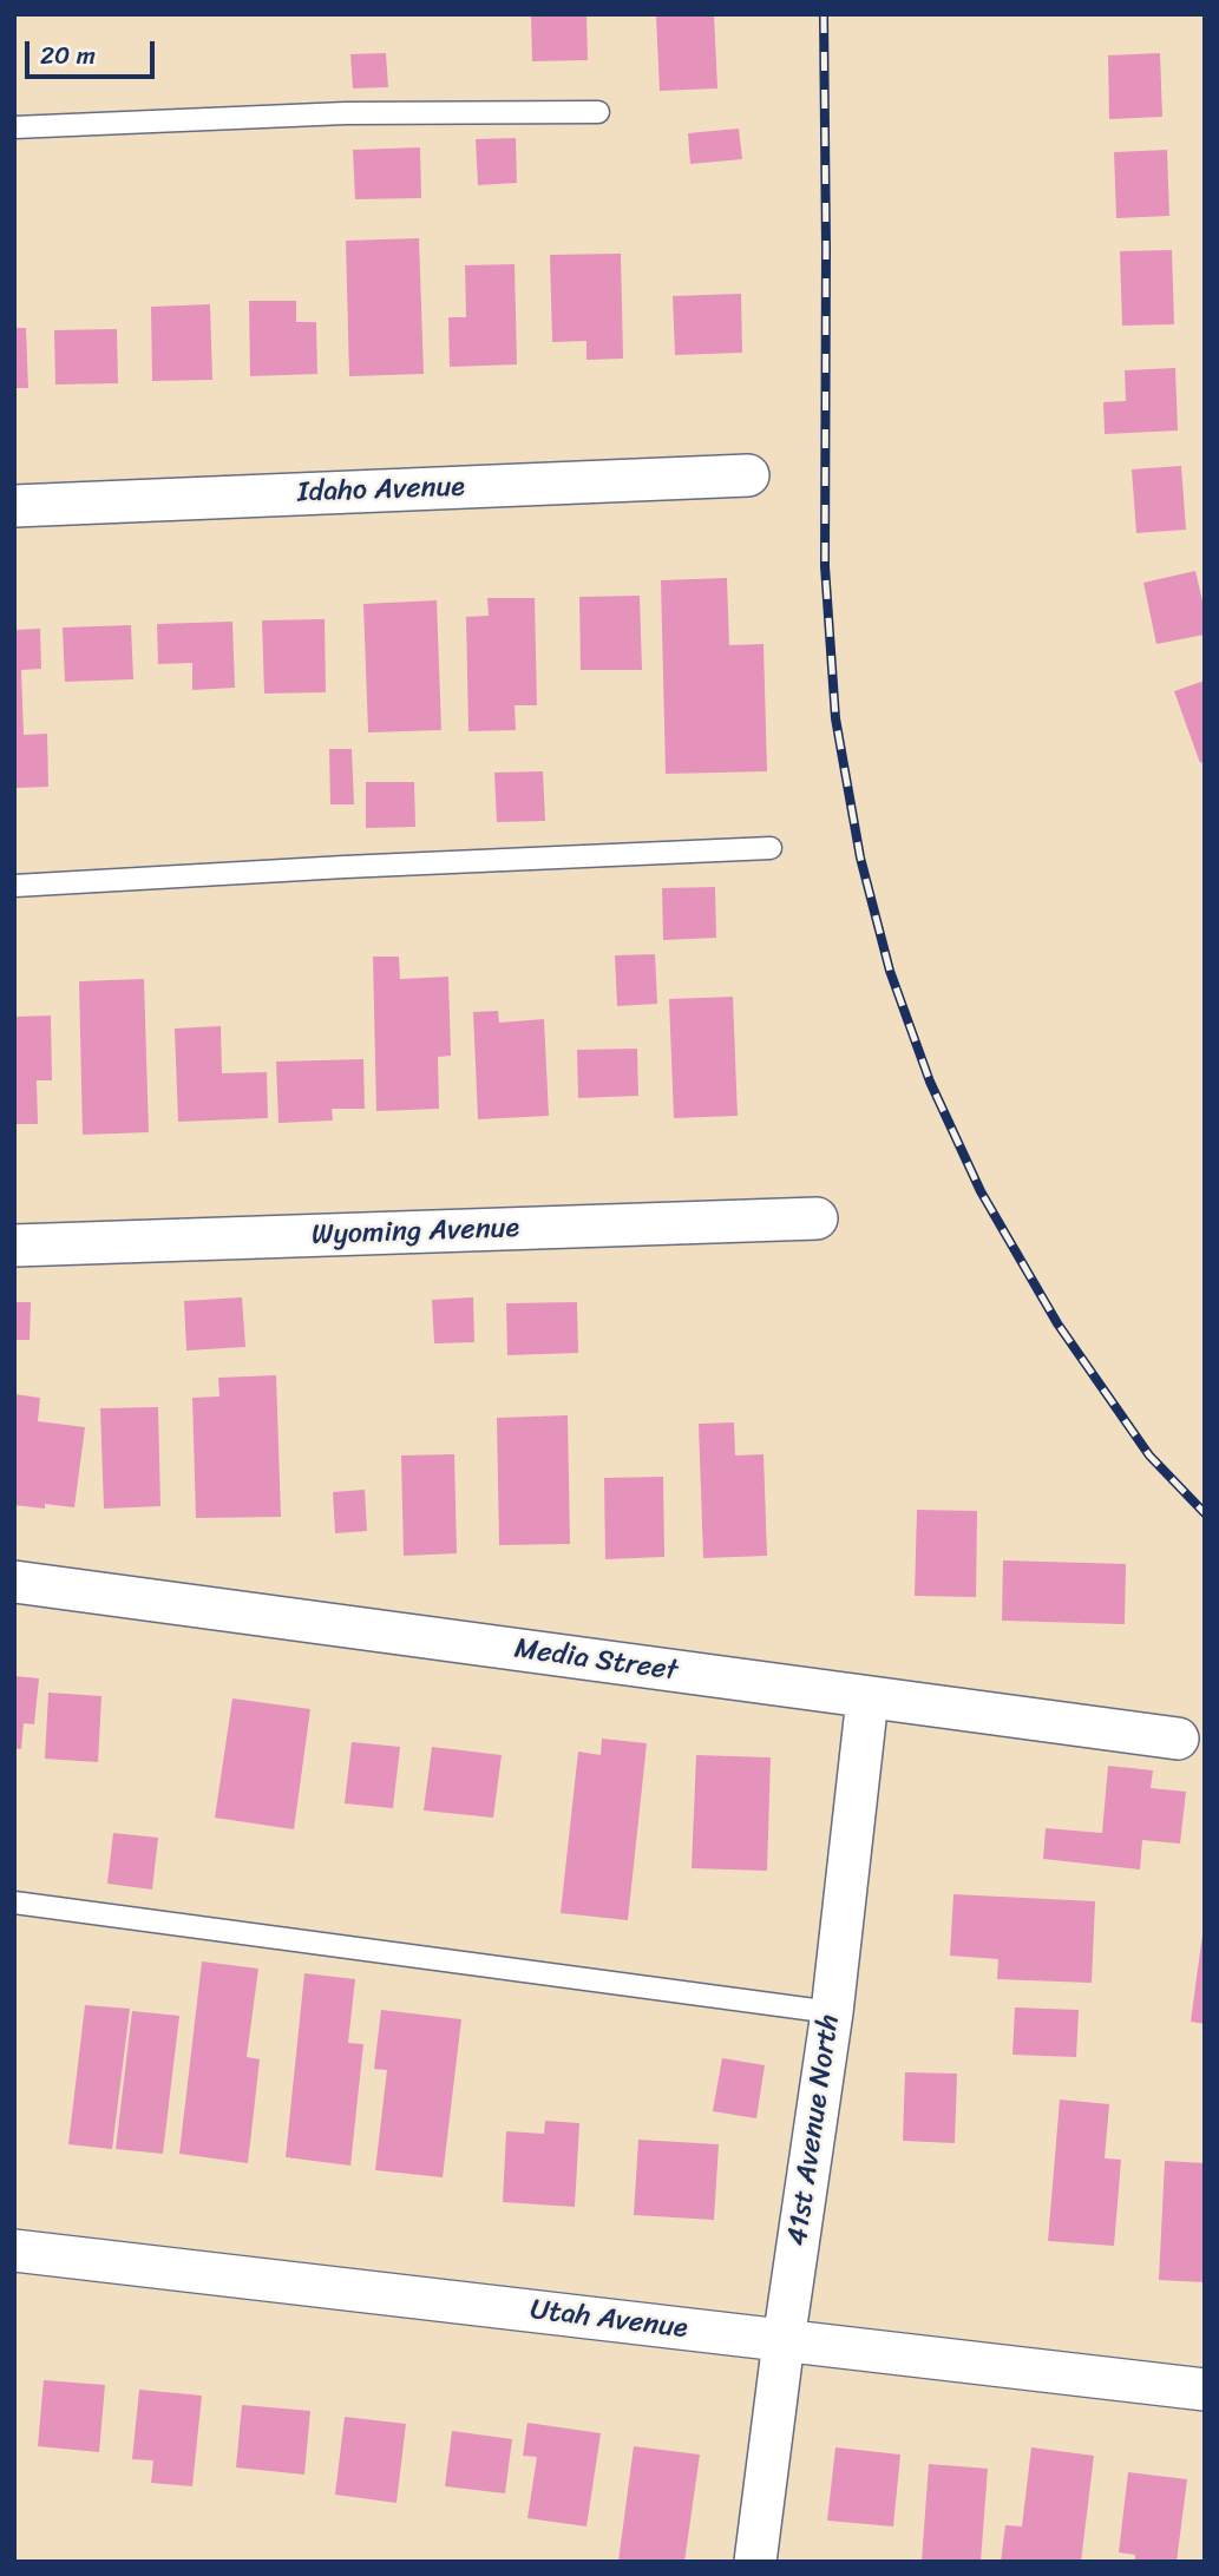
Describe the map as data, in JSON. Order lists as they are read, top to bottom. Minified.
{"streets":{"street":["Idaho Avenue","Wyoming Avenue","Media Street","41st Avenue North","Utah Avenue"]},"crossings":[["Media Street","41st Avenue North"],["41st Avenue North","Utah Avenue"]],"scale_bar":"20 m"}
